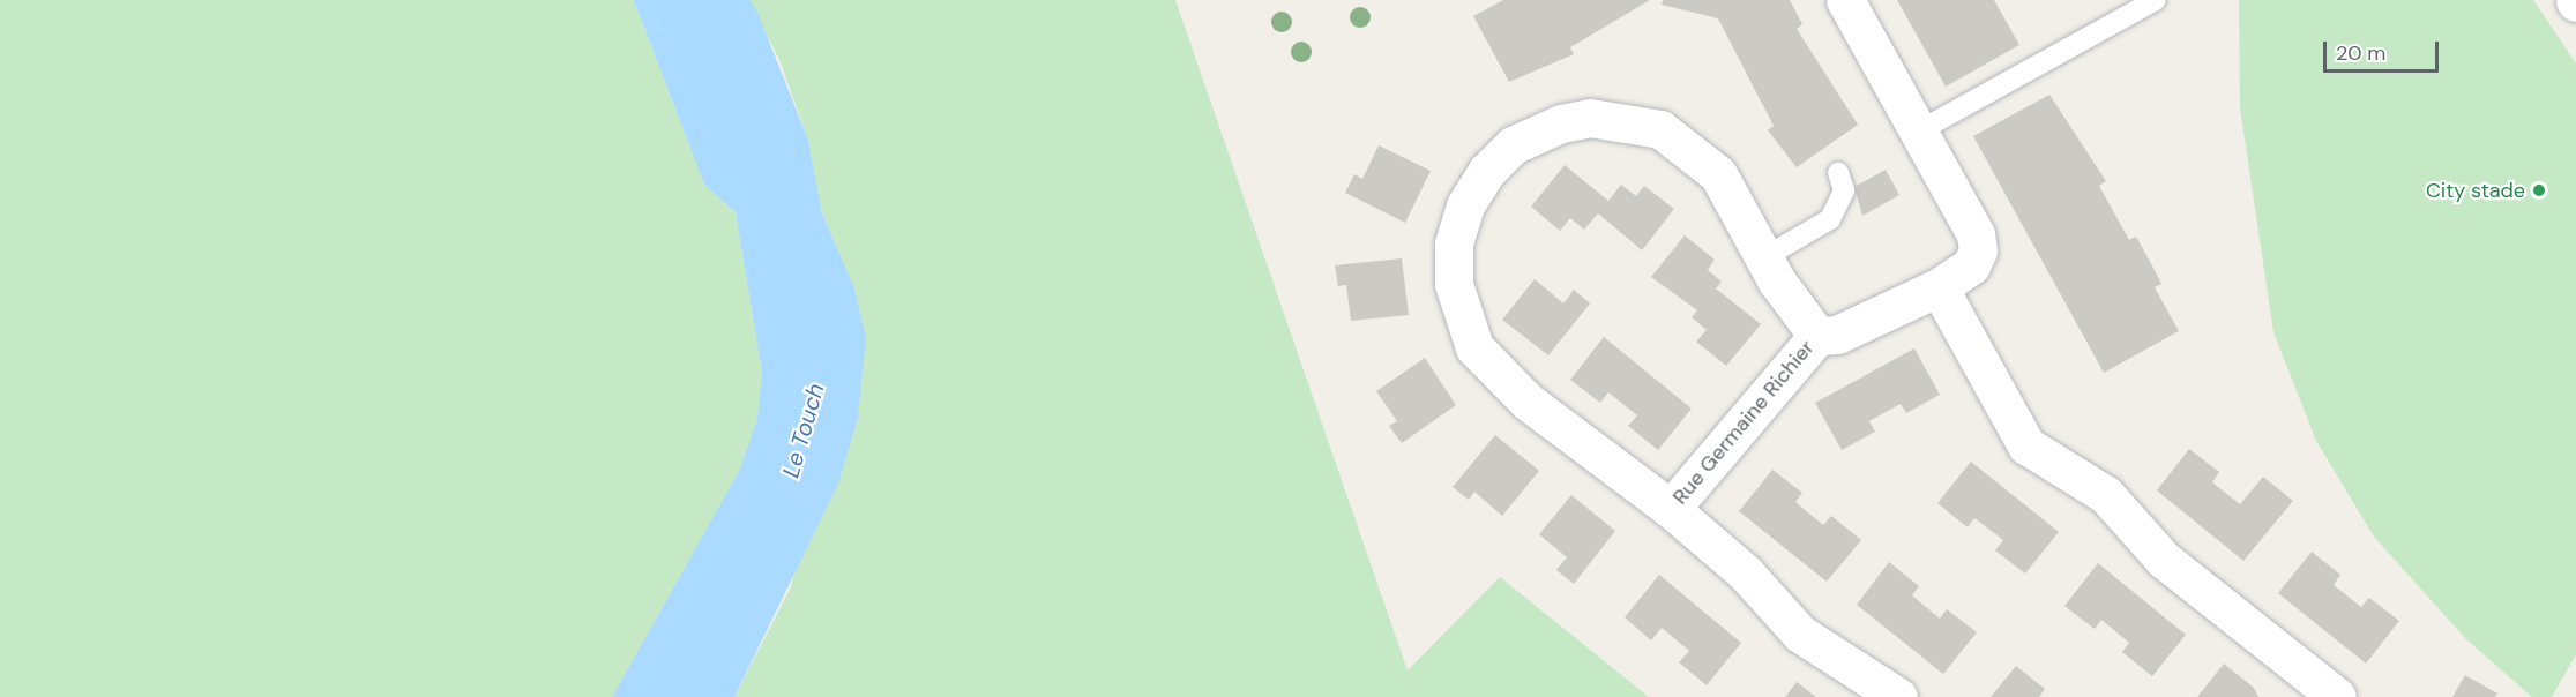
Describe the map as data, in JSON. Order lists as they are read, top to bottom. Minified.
{"streets":{"street":["Rue Germaine Richier"]},"water":["Le Touch"],"places":["City stade"],"scale_bar":"20 m"}
